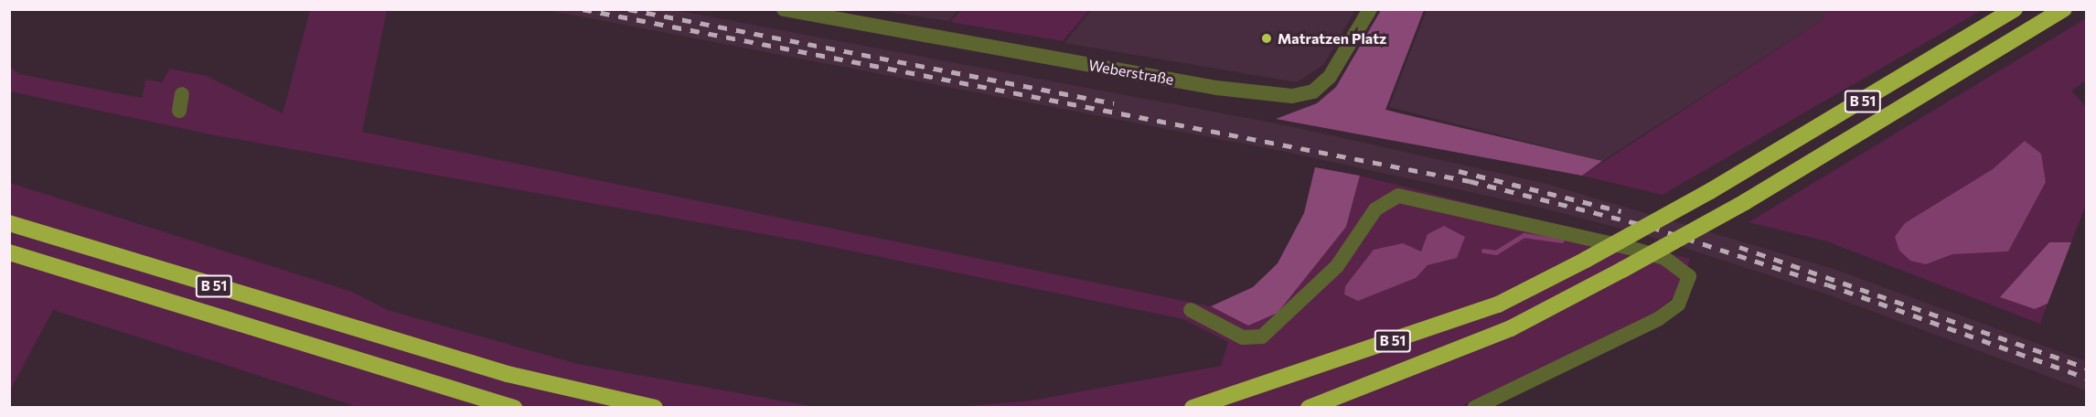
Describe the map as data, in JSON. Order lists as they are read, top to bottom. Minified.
{"streets":{"highway":["B 51"],"street":["Weberstraße"]},"places":["Matratzen Platz"]}
